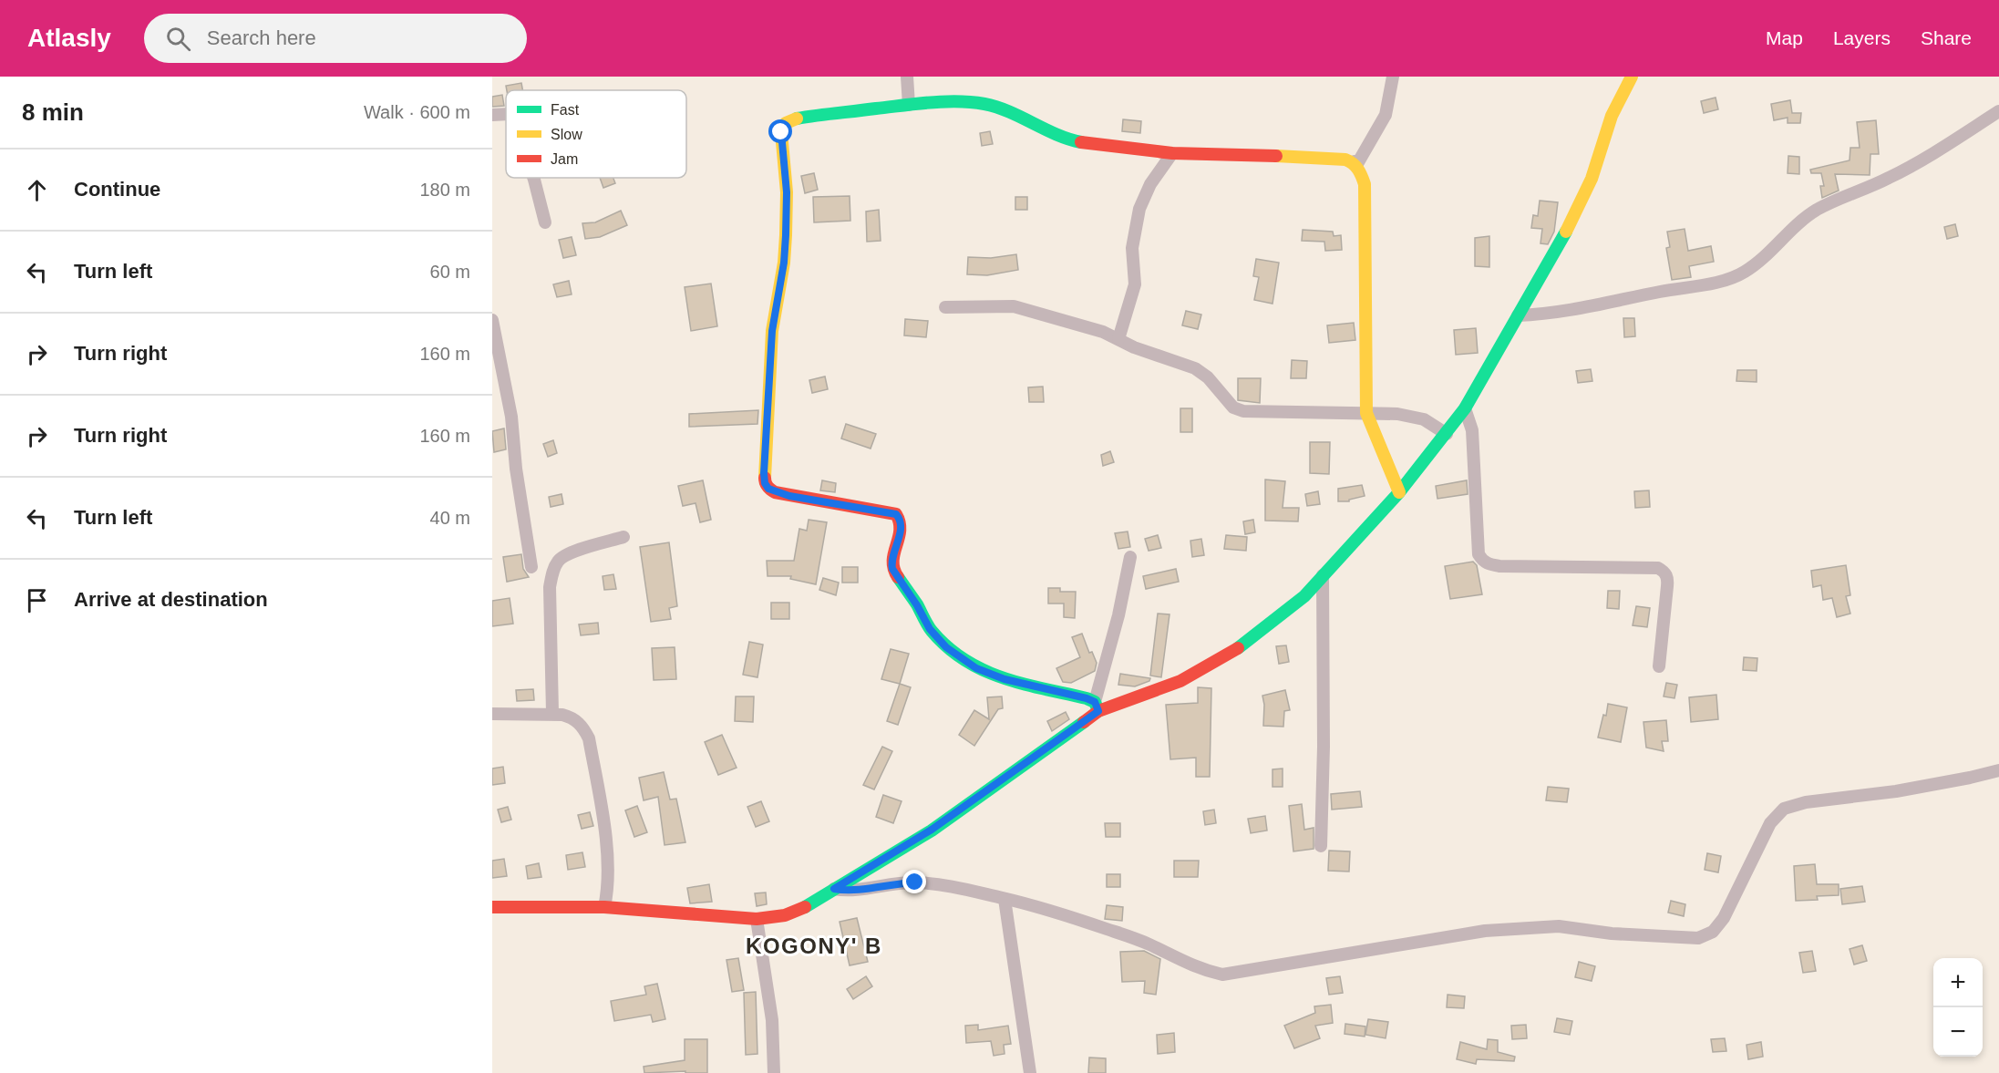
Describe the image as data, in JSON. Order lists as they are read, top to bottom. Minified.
{"districts":["KOGONY' B"],"legend":["Fast","Slow","Jam"],"page":{"header":"Atlasly","search":"Search here","nav":["Map","Layers","Share"],"heading":["8 min","Walk · 600 m"],"list":[["Continue","180 m"],["Turn left","60 m"],["Turn right","160 m"],["Turn right","160 m"],["Turn left","40 m"],"Arrive at destination"],"map_buttons":["+","−"]}}
